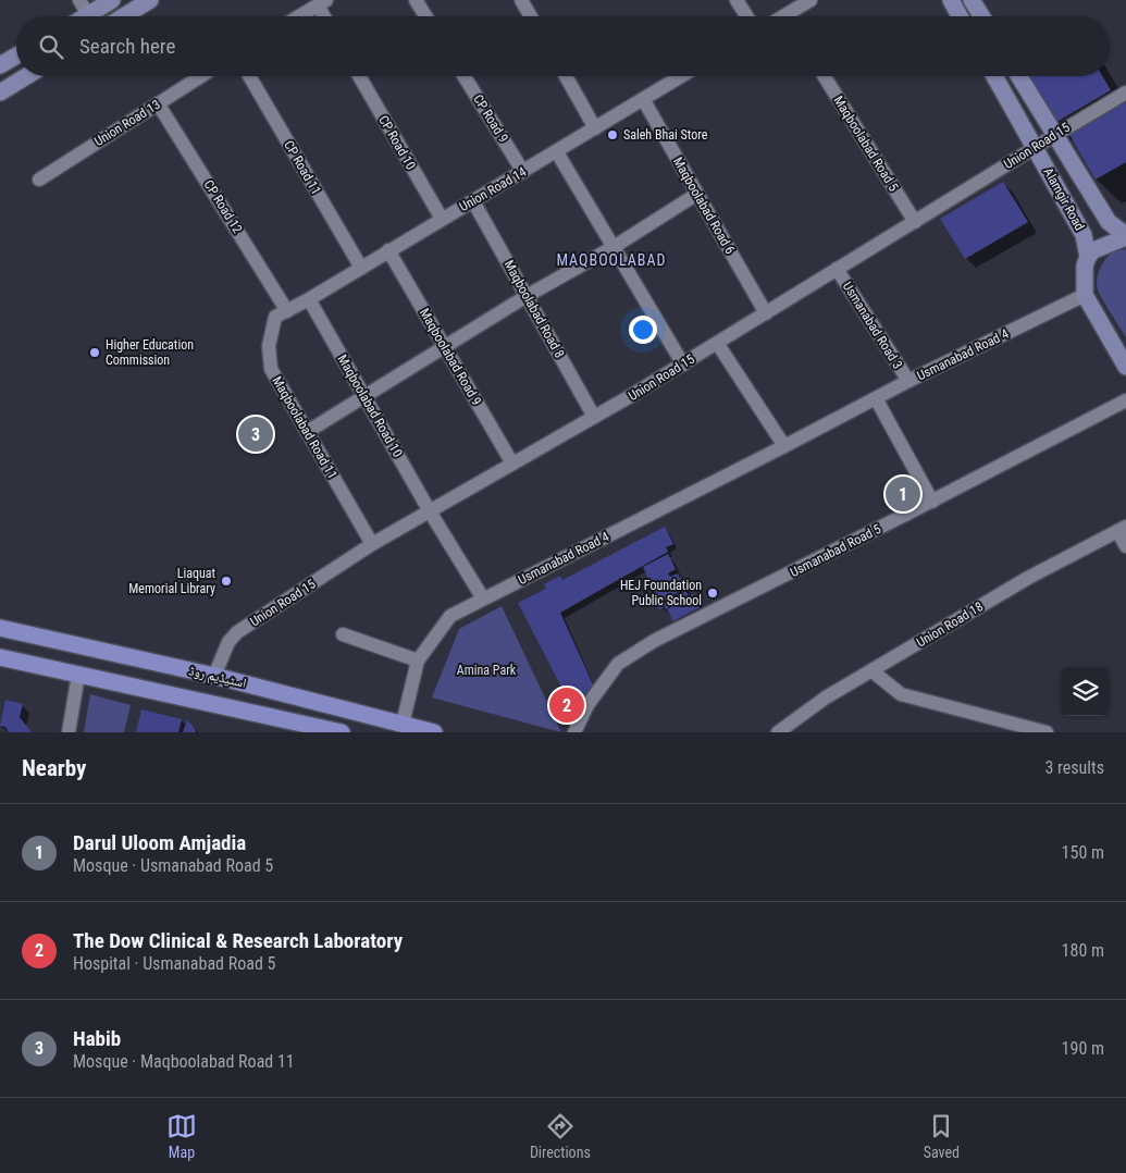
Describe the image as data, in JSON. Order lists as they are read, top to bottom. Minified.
{"streets":{"main road":["اسٹیڈیم روڈ"],"street":["CP Road 9","Union Road 13","CP Road 10","Maqboolabad Road 5","Union Road 15","CP Road 11","Union Road 14","Alamgir Road","Maqboolabad Road 6","CP Road 12","Maqboolabad Road 8","Usmanabad Road 3","Usmanabad Road 4","Maqboolabad Road 9","Maqboolabad Road 10","Maqboolabad Road 11","Usmanabad Road 5","Union Road 18"]},"crossings":[["CP Road 9","Union Road 14"],["Union Road 13","CP Road 12"],["CP Road 10","Union Road 14"],["Maqboolabad Road 5","Union Road 15"],["Union Road 15","Alamgir Road"],["Union Road 15","Maqboolabad Road 6"],["Union Road 15","Maqboolabad Road 8"],["Union Road 15","Usmanabad Road 3"],["Union Road 15","Maqboolabad Road 9"],["Union Road 15","Maqboolabad Road 10"],["Union Road 15","Maqboolabad Road 11"],["Union Road 15","اسٹیڈیم روڈ"],["CP Road 11","Union Road 14"],["Union Road 14","Maqboolabad Road 6"],["Union Road 14","CP Road 12"],["Union Road 14","Maqboolabad Road 8"],["Union Road 14","Maqboolabad Road 9"],["Union Road 14","Maqboolabad Road 10"],["Union Road 14","Maqboolabad Road 11"],["Alamgir Road","Usmanabad Road 4"],["CP Road 12","Maqboolabad Road 11"],["Usmanabad Road 3","Usmanabad Road 4"],["Usmanabad Road 4","اسٹیڈیم روڈ"]],"districts":["MAQBOOLABAD"],"parks":["Amina Park"],"places":["Saleh Bhai Store","Higher Education Commission","Liaquat Memorial Library","HEJ Foundation Public School"],"page":{"search":"Search here","pins":["3","1","2"],"heading":["Nearby","3 results"],"list":[{"mark":"1","name":"Darul Uloom Amjadia","note":"Mosque · Usmanabad Road 5","value":"150 m"},{"mark":"2","name":"The Dow Clinical & Research Laboratory","note":"Hospital · Usmanabad Road 5","value":"180 m"},{"mark":"3","name":"Habib","note":"Mosque · Maqboolabad Road 11","value":"190 m"}],"nav":["Map","Directions","Saved"]}}
